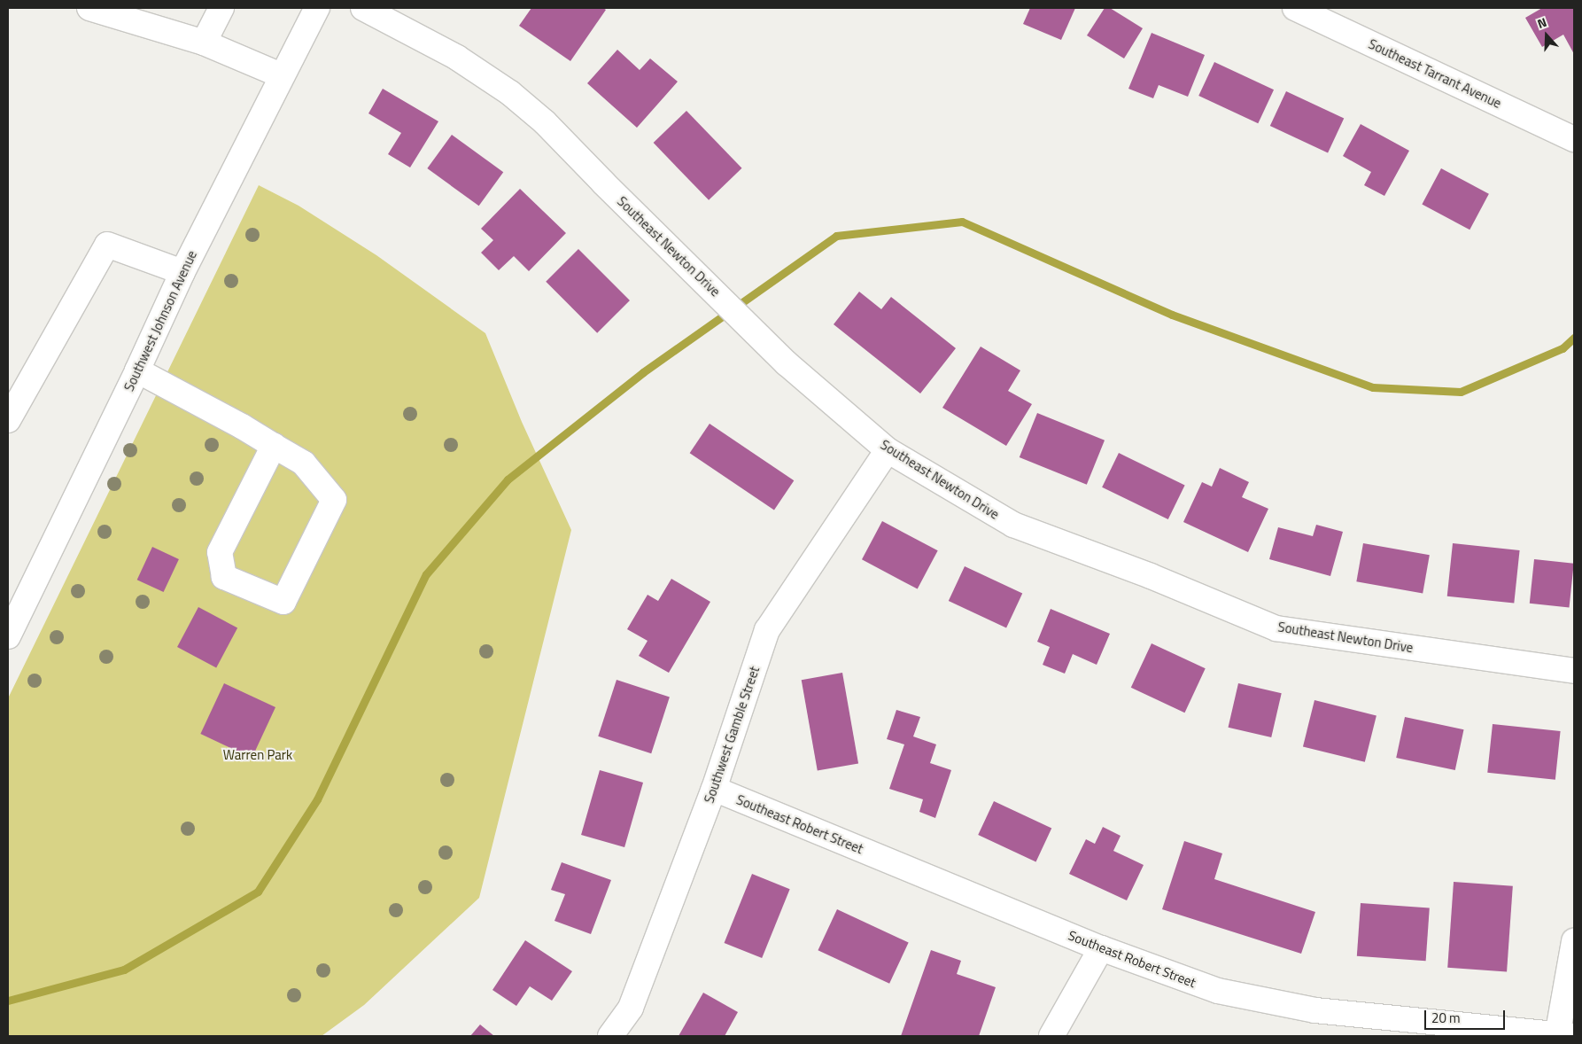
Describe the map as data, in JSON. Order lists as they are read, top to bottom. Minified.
{"streets":{"street":["Southeast Tarrant Avenue","Southeast Newton Drive","Southwest Johnson Avenue","Southwest Gamble Street","Southeast Robert Street"]},"crossings":[["Southeast Newton Drive","Southwest Gamble Street"],["Southwest Gamble Street","Southeast Robert Street"]],"parks":["Warren Park"],"scale_bar":"20 m","north":"top"}
